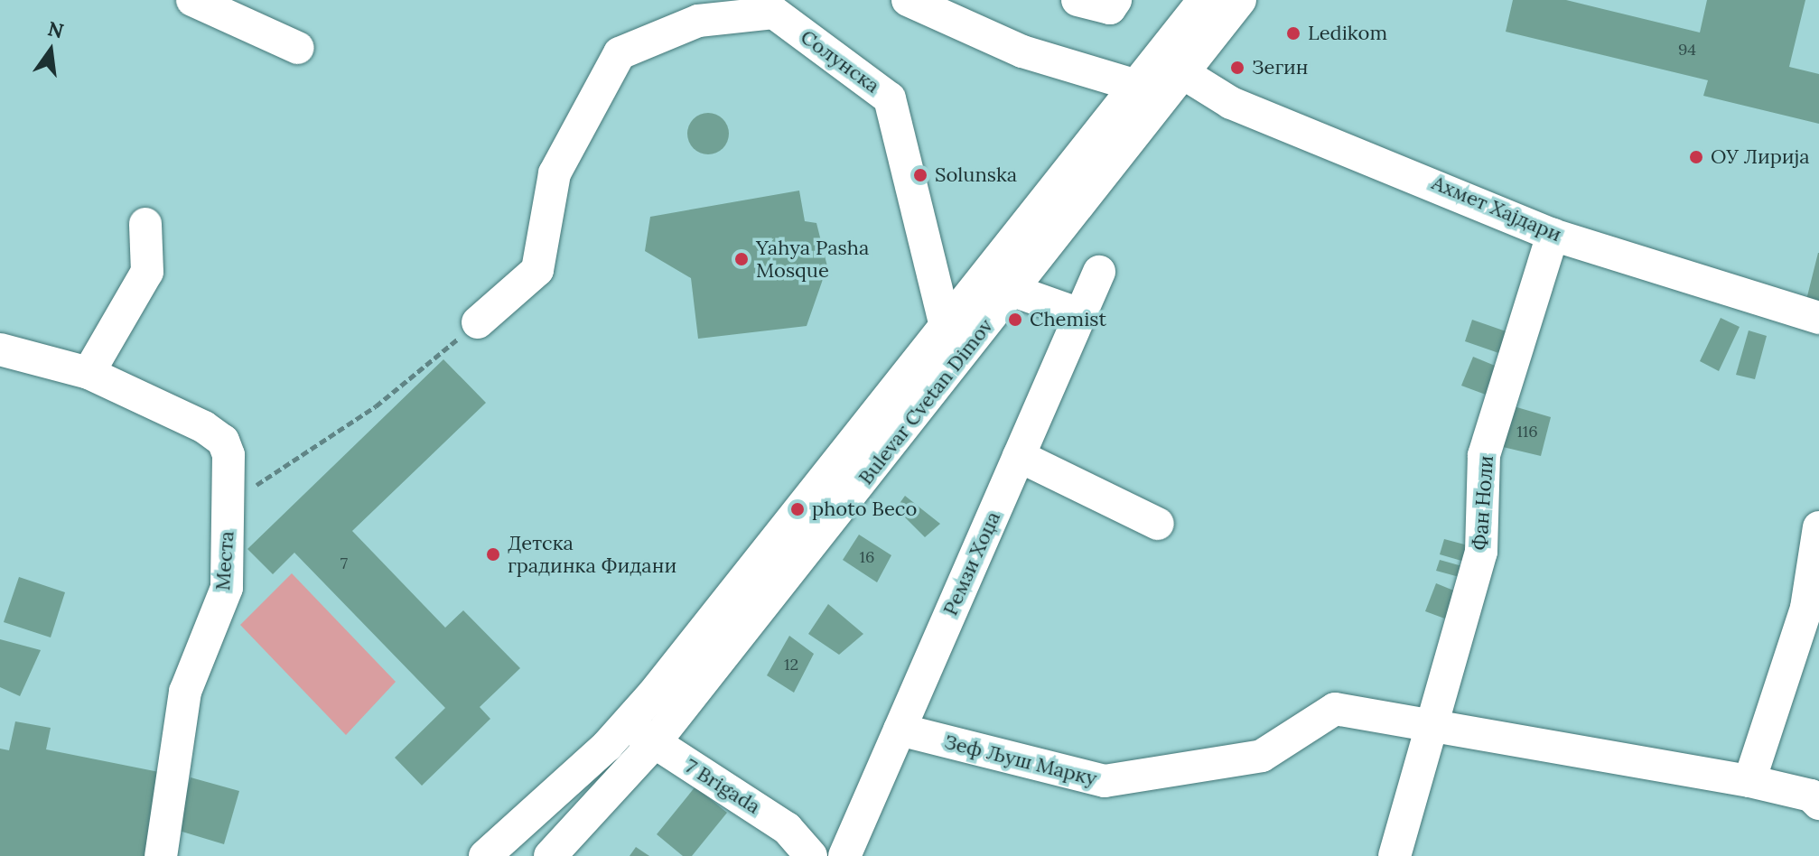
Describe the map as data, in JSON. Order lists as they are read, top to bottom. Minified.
{"streets":{"street":["Солунска","Ахмет Хајдари","Bulevar Cvetan Dimov","Фан Ноли","Места","Ремзи Хоџа","Зеф Љуш Марку","7 Brigada"]},"crossings":[["Солунска","Bulevar Cvetan Dimov"],["Ахмет Хајдари","Bulevar Cvetan Dimov"],["Ахмет Хајдари","Фан Ноли"],["Bulevar Cvetan Dimov","7 Brigada"],["Фан Ноли","Зеф Љуш Марку"],["Ремзи Хоџа","Зеф Љуш Марку"]],"places":["Ledikom","Зегин","ОУ Лирија","Solunska","Yahya Pasha Mosque","Chemist","photo Beco","Детска градинка Фидани"],"house_numbers":["94","116","16","7","12"],"north":"top"}
